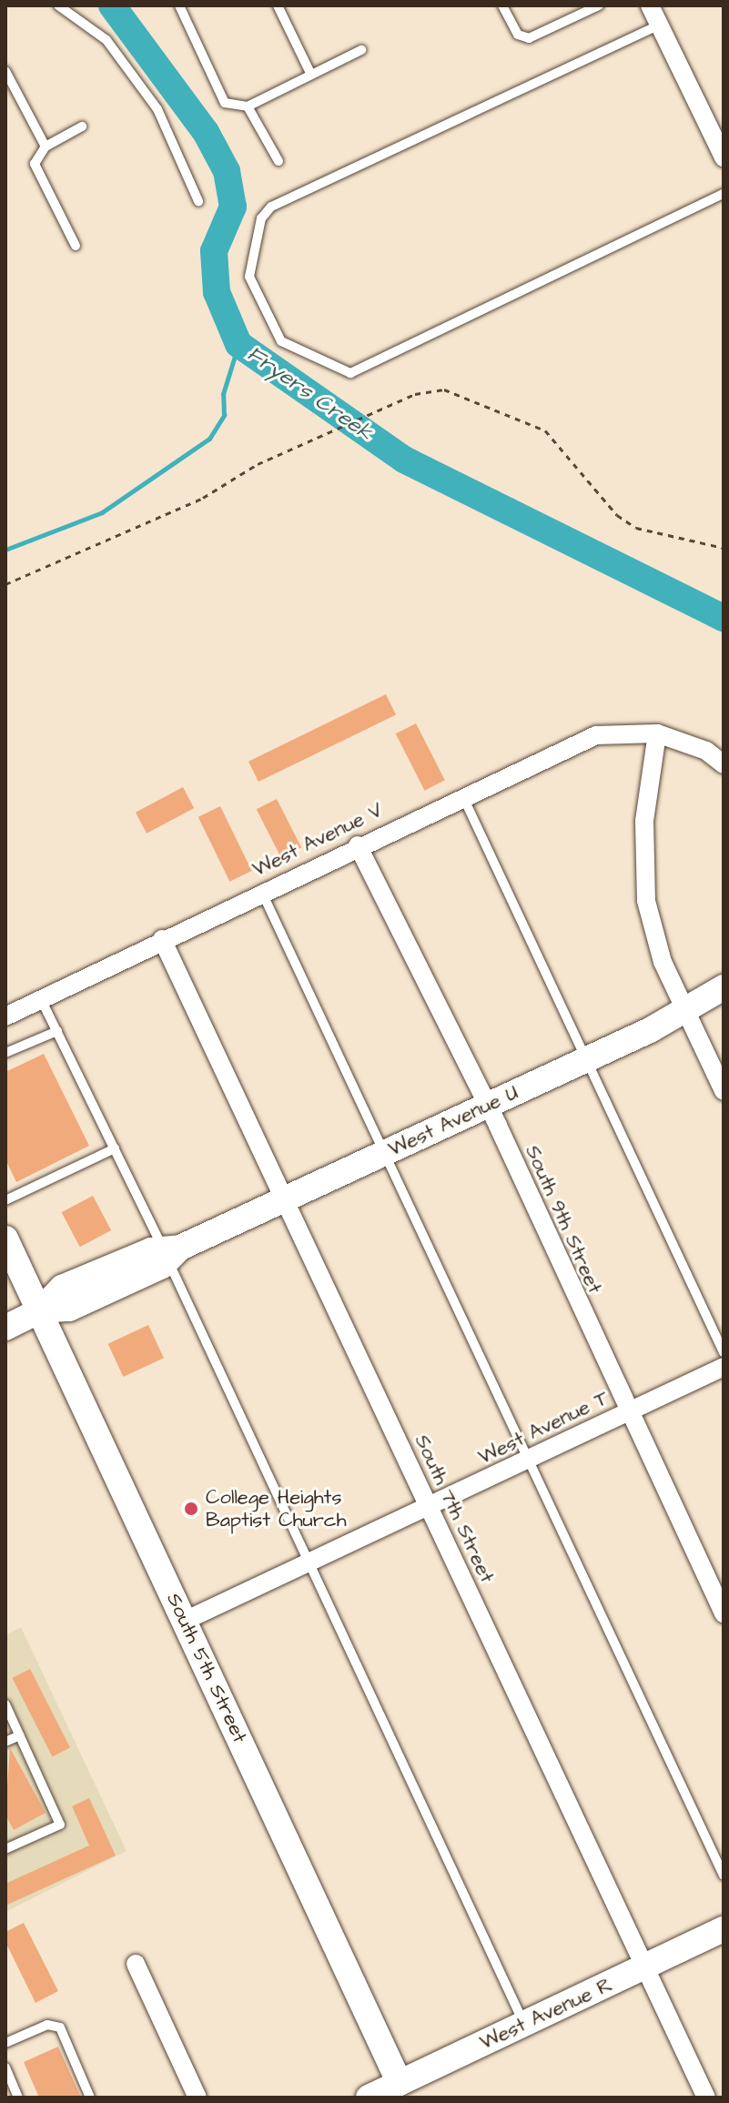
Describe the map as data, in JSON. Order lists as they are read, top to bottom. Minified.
{"streets":{"street":["West Avenue V","West Avenue U","South 9th Street","West Avenue T","South 7th Street","South 5th Street","West Avenue R"]},"crossings":[["West Avenue V","South 9th Street"],["West Avenue V","South 7th Street"],["West Avenue U","South 9th Street"],["West Avenue U","South 7th Street"],["West Avenue U","South 5th Street"],["South 9th Street","West Avenue T"],["West Avenue T","South 7th Street"],["West Avenue T","South 5th Street"],["South 7th Street","West Avenue R"],["South 5th Street","West Avenue R"]],"water":["Fryers Creek"],"places":["College Heights Baptist Church"]}
